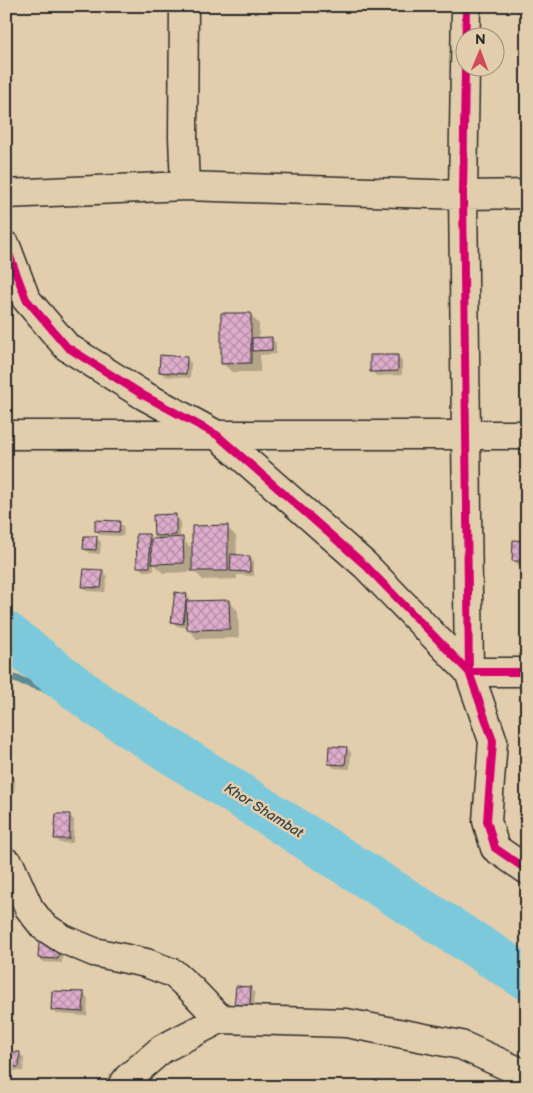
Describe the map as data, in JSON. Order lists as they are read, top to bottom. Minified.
{"water":["Khor Shambat"],"north":"top"}
